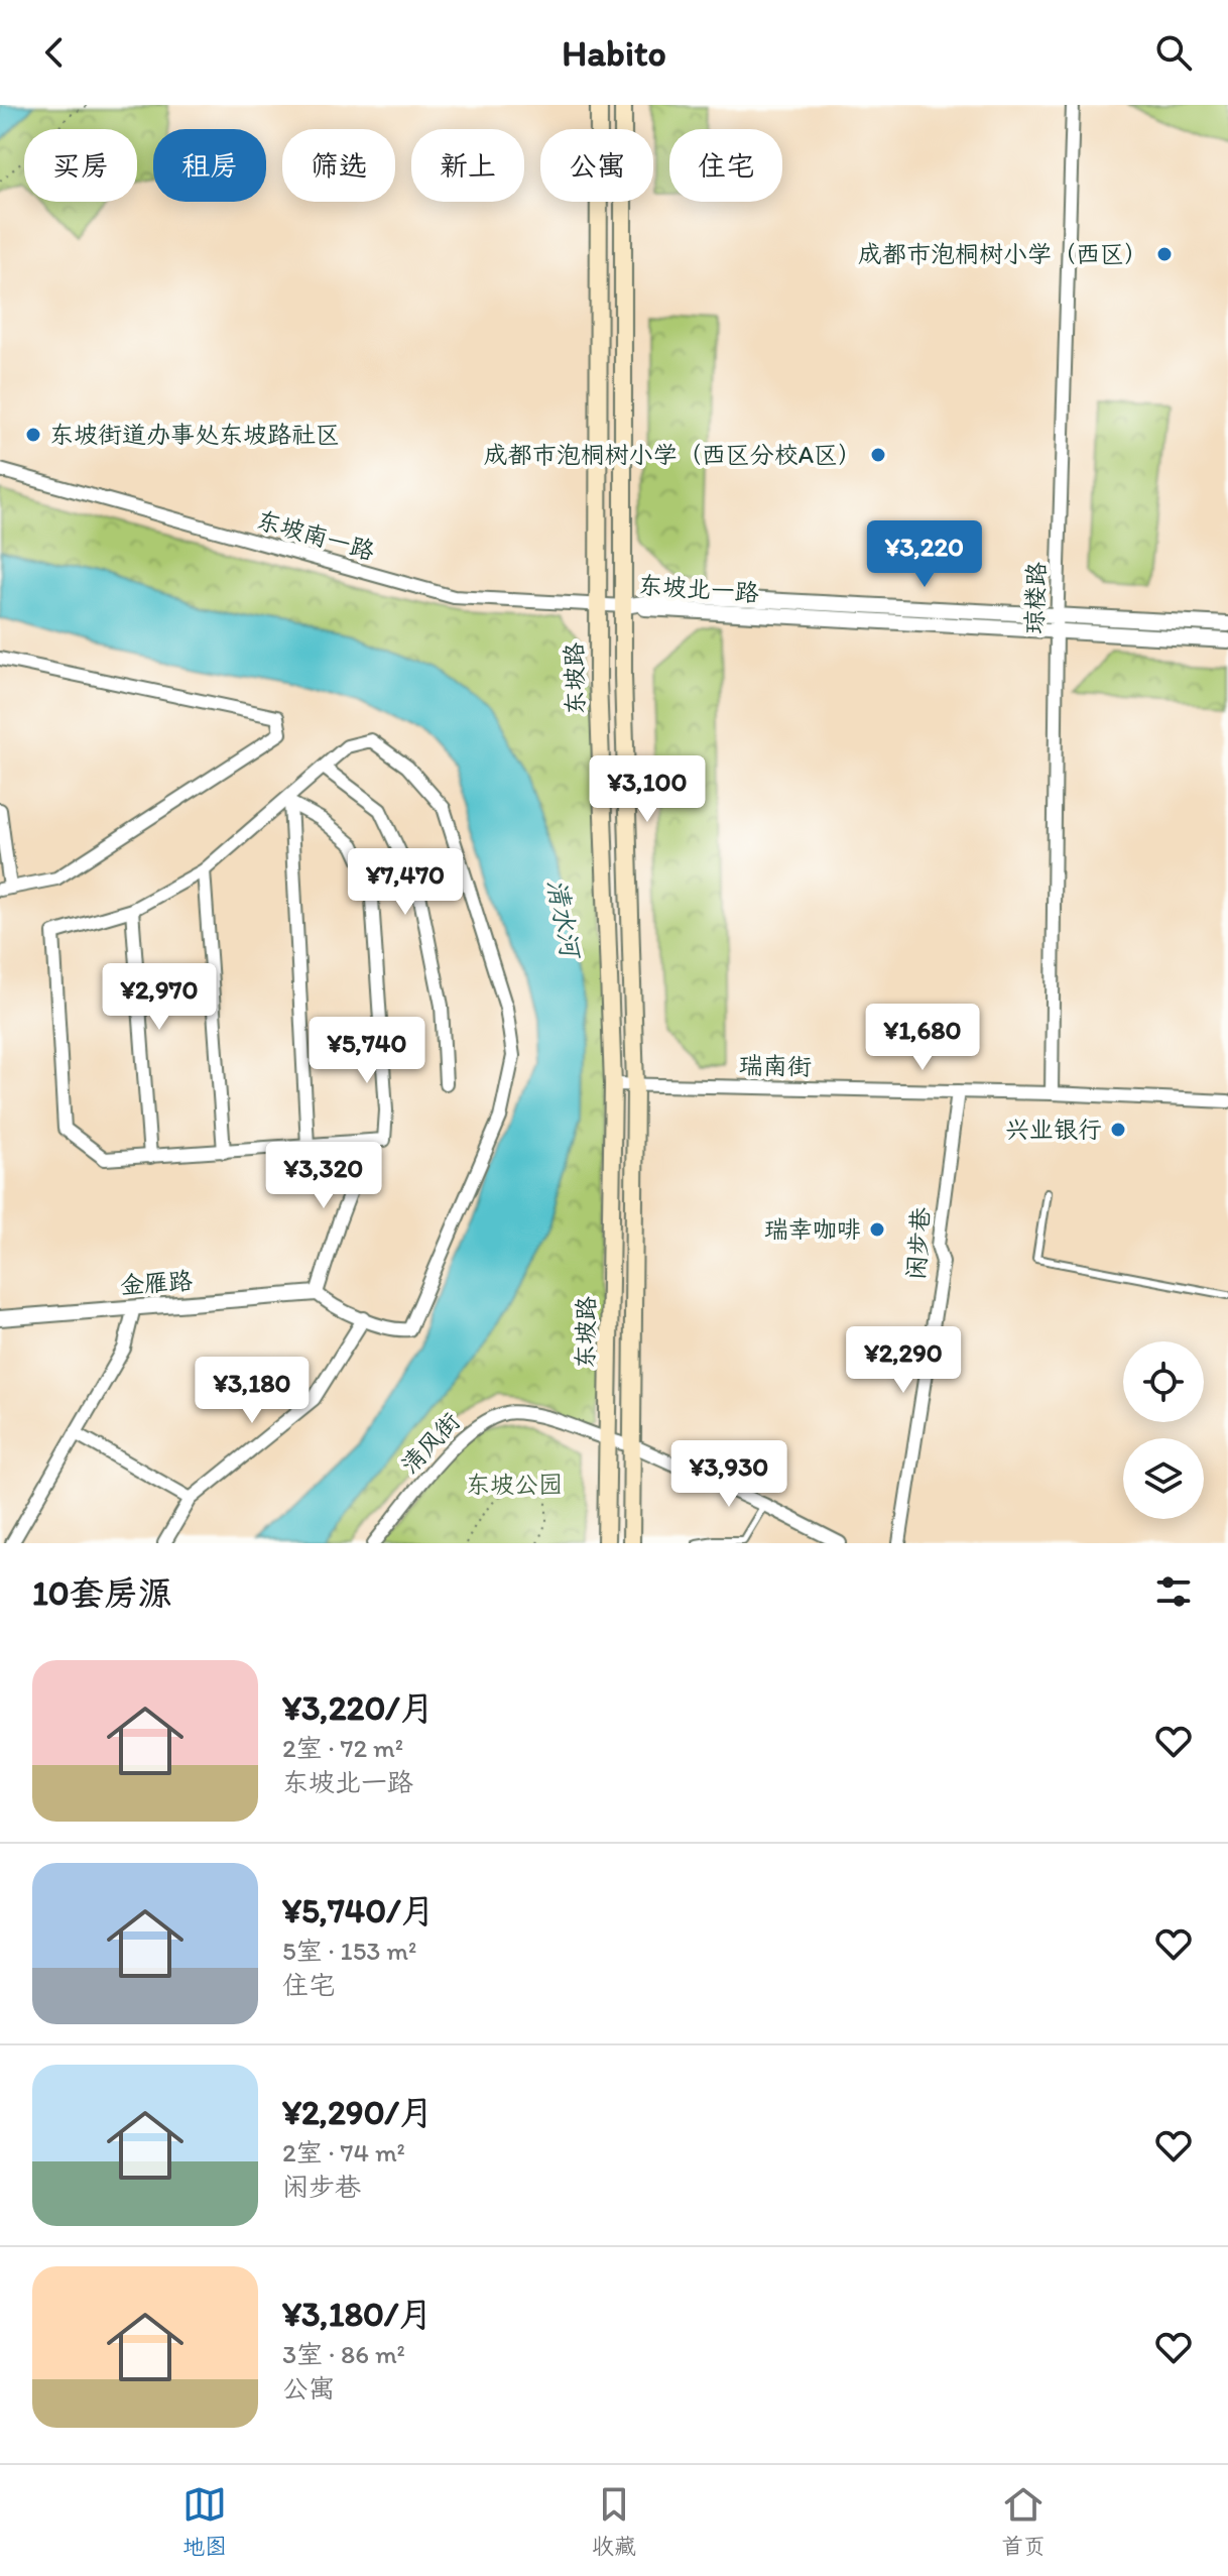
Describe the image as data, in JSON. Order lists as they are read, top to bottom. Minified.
{"streets":{"main road":["东坡路"],"street":["东坡南一路","东坡北一路","琼楼路","瑞南街","闲步巷","金雁路","清风街"]},"crossings":[["东坡南一路","东坡北一路"],["东坡南一路","东坡路"],["东坡北一路","琼楼路"],["东坡北一路","东坡路"],["琼楼路","瑞南街"],["东坡路","瑞南街"],["东坡路","清风街"],["瑞南街","闲步巷"]],"water":["清水河"],"parks":["东坡公园"],"places":["成都市泡桐树小学（西区）","东坡街道办事处东坡路社区","成都市泡桐树小学（西区分校A区）","兴业银行","瑞幸咖啡"],"page":{"header":"Habito","chip":["买房","租房","筛选","新上","公寓","住宅"],"price":["¥3,220","¥3,100","¥7,470","¥2,970","¥1,680","¥5,740","¥3,320","¥2,290","¥3,180","¥3,930"],"heading":"10套房源","list":[{"name":"¥3,220/月","note":"2室 · 72 m² · 东坡北一路"},{"name":"¥5,740/月","note":"5室 · 153 m² · 住宅"},{"name":"¥2,290/月","note":"2室 · 74 m² · 闲步巷"},{"name":"¥3,180/月","note":"3室 · 86 m² · 公寓"}],"tabs":["地图","收藏","首页"]}}
